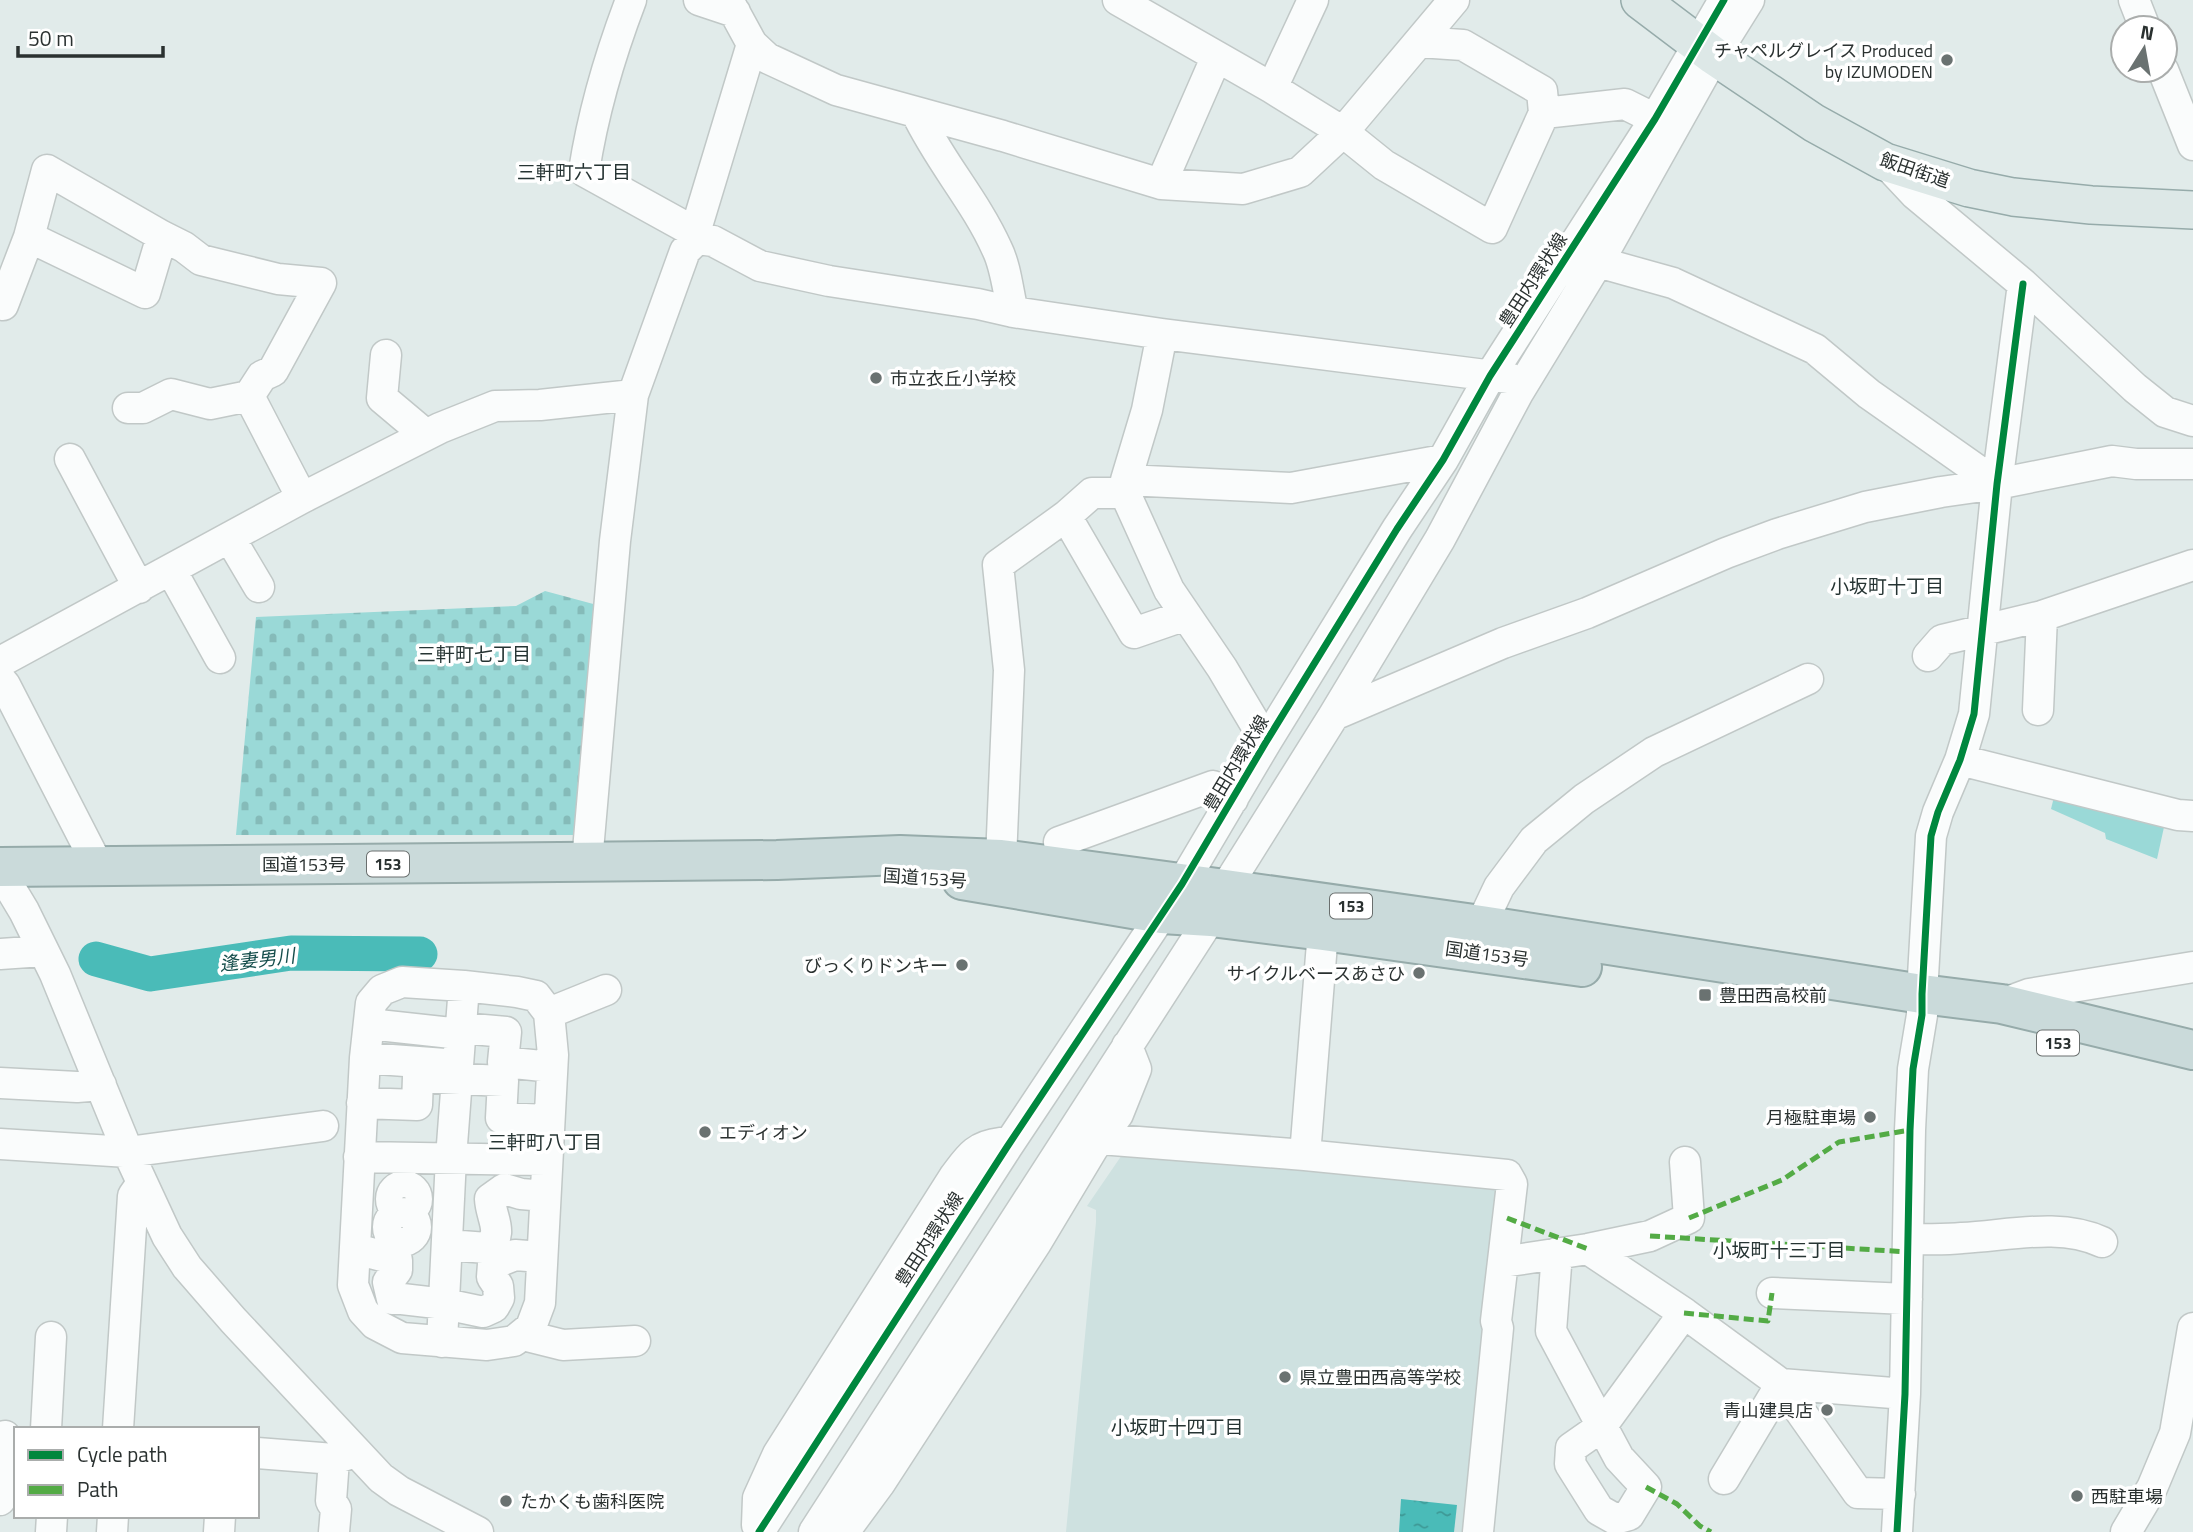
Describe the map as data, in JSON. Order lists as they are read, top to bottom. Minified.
{"streets":{"highway":["国道153号","153"],"main road":["飯田街道"],"street":["豊田内環状線"]},"crossings":[["飯田街道","豊田内環状線"],["豊田内環状線","国道153号"]],"districts":["三軒町六丁目","小坂町十丁目","三軒町七丁目","三軒町八丁目","小坂町十三丁目","小坂町十四丁目"],"water":["逢妻男川"],"places":{"other":["チャペルグレイス Produced by IZUMODEN","市立衣丘小学校","びっくりドンキー","サイクルベースあさひ","月極駐車場","エディオン","県立豊田西高等学校","青山建具店","西駐車場","たかくも歯科医院"],"transit":["豊田西高校前"]},"legend":["Cycle path","Path"],"scale_bar":"50 m","north":"top"}
